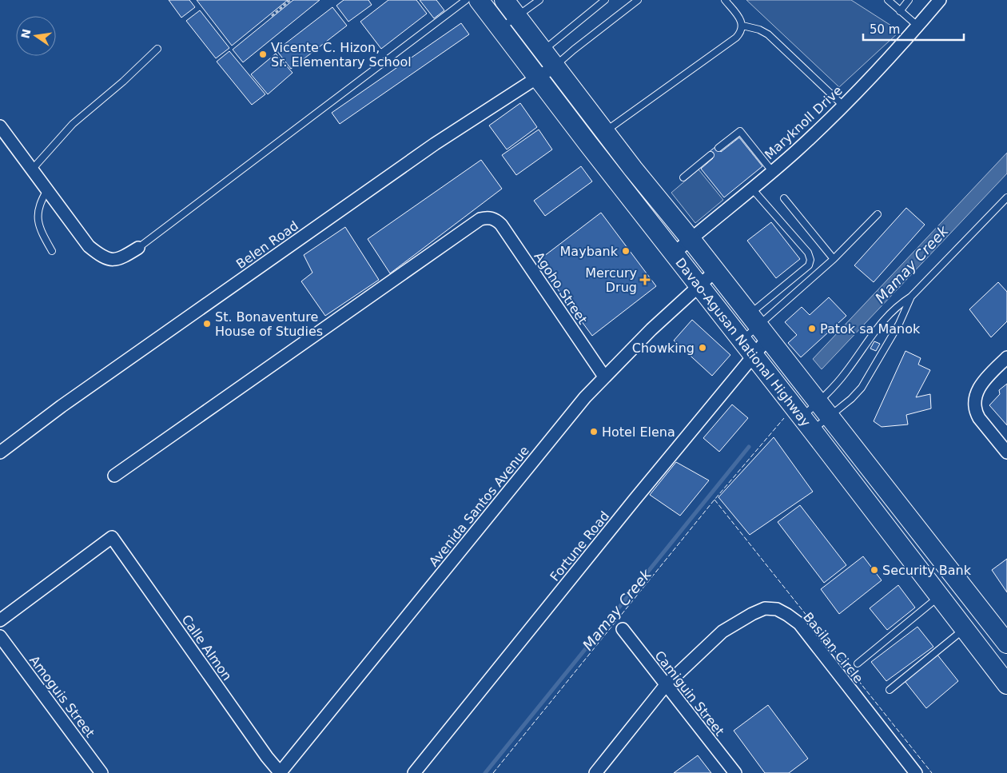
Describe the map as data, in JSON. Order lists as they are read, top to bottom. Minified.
{"streets":{"main road":["Davao-Agusan National Highway"],"street":["Maryknoll Drive","Belen Road","Agoho Street","Avenida Santos Avenue","Fortune Road","Calle Almon","Basilan Circle","Camiguin Street","Amoguis Street"]},"crossings":[["Maryknoll Drive","Davao-Agusan National Highway"],["Belen Road","Davao-Agusan National Highway"],["Agoho Street","Avenida Santos Avenue"],["Davao-Agusan National Highway","Avenida Santos Avenue"],["Davao-Agusan National Highway","Fortune Road"],["Avenida Santos Avenue","Calle Almon"],["Basilan Circle","Camiguin Street"]],"water":["Mamay Creek"],"places":{"other":["Vicente C. Hizon, Sr. Elementary School","Maybank","St. Bonaventure House of Studies","Patok sa Manok","Chowking","Hotel Elena","Security Bank"],"health":["Mercury Drug"]},"scale_bar":"50 m","north":"left"}
